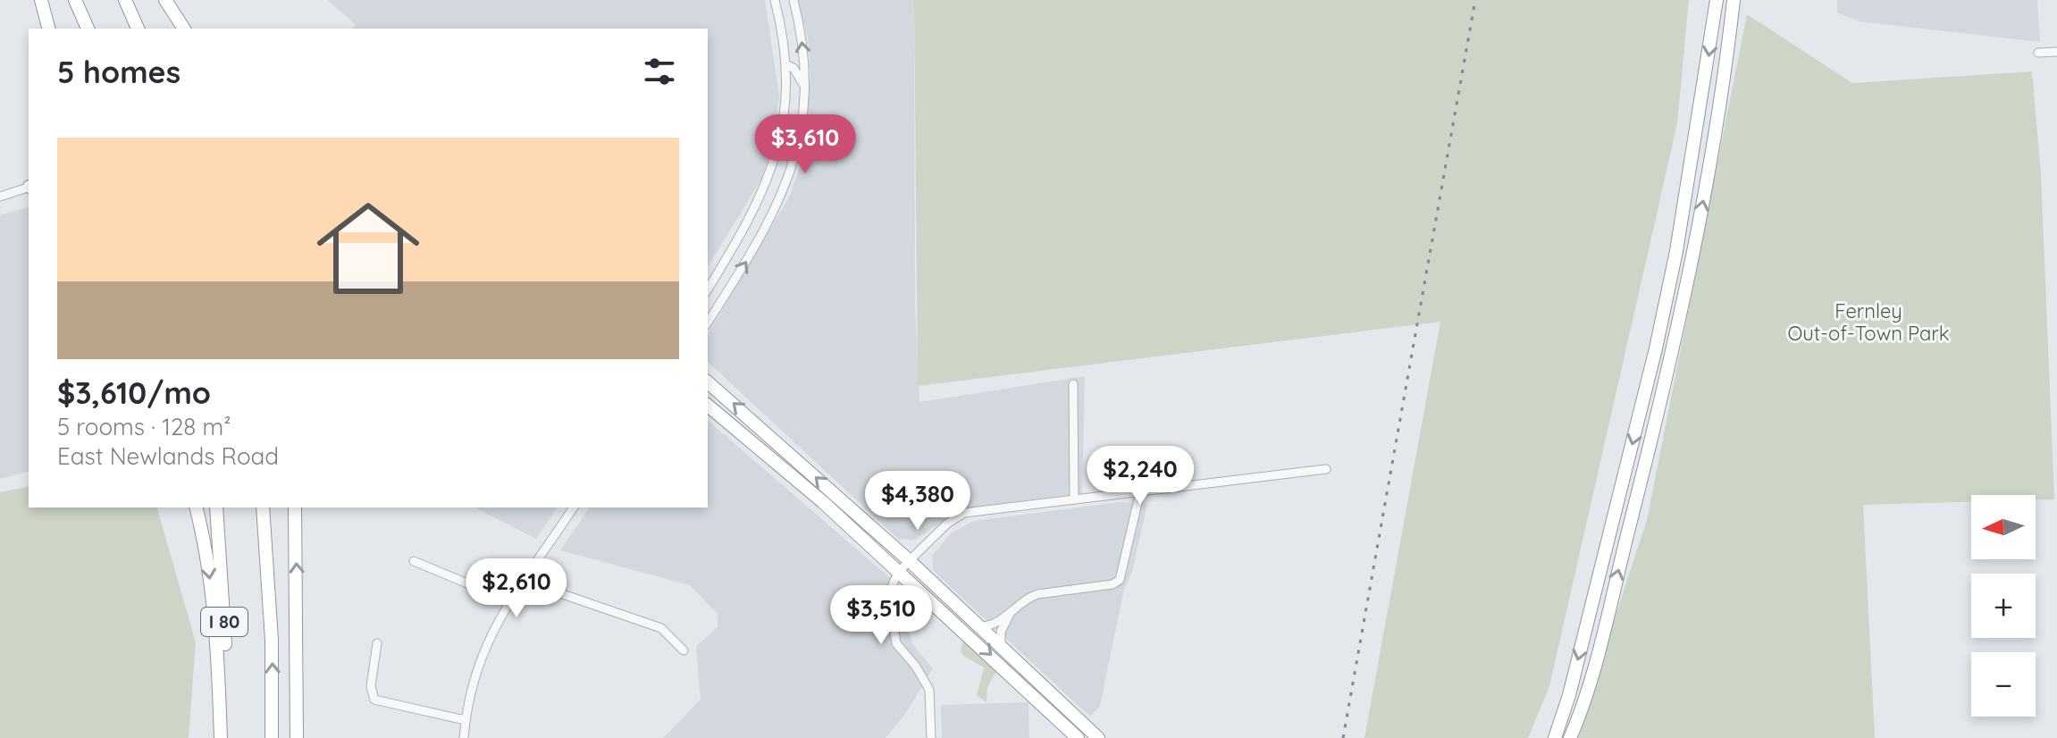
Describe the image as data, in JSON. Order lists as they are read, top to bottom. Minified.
{"streets":{"highway":["I 80"]},"parks":["Fernley Out-of-Town Park"],"north":"left","page":{"heading":"5 homes","price":["$3,610","$2,240","$4,380","$2,610","$3,510"],"list":[{"name":"$3,610/mo","note":"5 rooms · 128 m² · East Newlands Road"}],"map_buttons":["+","−"]}}
